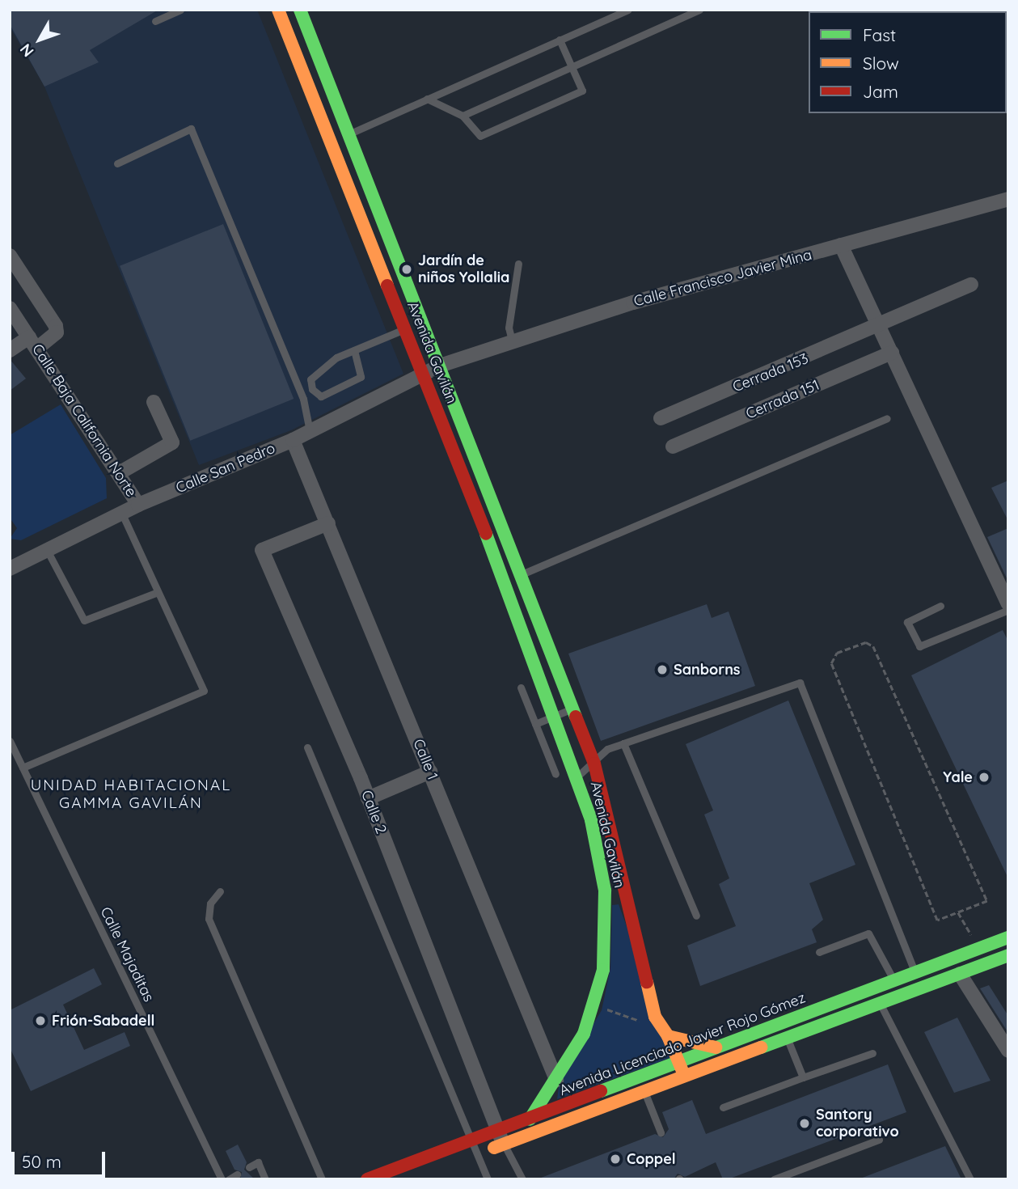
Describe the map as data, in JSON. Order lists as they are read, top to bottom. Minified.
{"streets":{"main road":["Avenida Gavilán","Avenida Licenciado Javier Rojo Gómez"],"street":["Calle Francisco Javier Mina","Cerrada 153","Cerrada 151","Calle Baja California Norte","Calle San Pedro","Calle 1","Calle 2"],"lane":["Calle Majaditas"]},"crossings":[["Calle Francisco Javier Mina","Avenida Gavilán"],["Calle Francisco Javier Mina","Calle San Pedro"],["Avenida Gavilán","Calle San Pedro"],["Avenida Gavilán","Calle 1"],["Avenida Gavilán","Avenida Licenciado Javier Rojo Gómez"],["Calle Baja California Norte","Calle San Pedro"],["Calle San Pedro","Calle 1"],["Calle 1","Calle 2"],["Calle 2","Avenida Licenciado Javier Rojo Gómez"]],"districts":["UNIDAD HABITACIONAL GAMMA GAVILÁN"],"places":["Jardín de niños Yollalia","Sanborns","Yale","Frión-Sabadell","Santory corporativo","Coppel"],"legend":["Fast","Slow","Jam"],"scale_bar":"50 m","north":"bottom left"}
